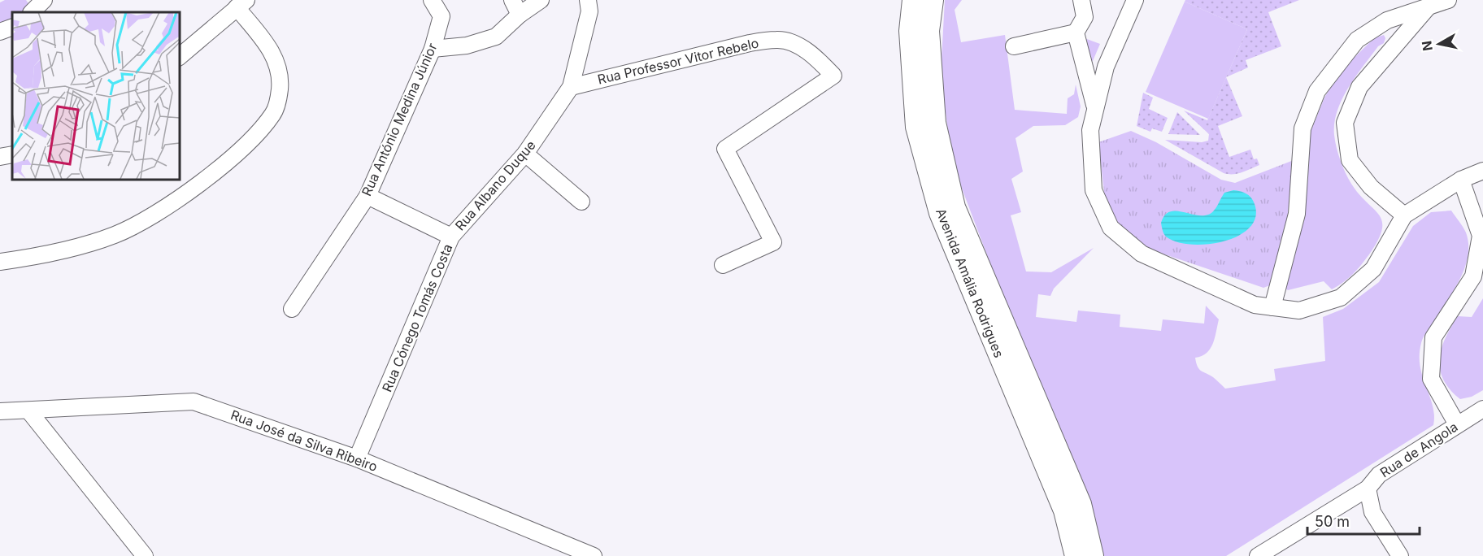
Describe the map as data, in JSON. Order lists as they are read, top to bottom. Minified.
{"streets":{"main road":["Avenida Amália Rodrigues"],"street":["Rua Professor Vitor Rebelo","Rua António Medina Júnior","Rua Albano Duque","Rua Cónego Tomás Costa","Rua José da Silva Ribeiro","Rua de Angola"]},"crossings":[["Rua Professor Vitor Rebelo","Rua Albano Duque"],["Rua António Medina Júnior","Rua Cónego Tomás Costa"],["Rua Albano Duque","Rua Cónego Tomás Costa"],["Rua Cónego Tomás Costa","Rua José da Silva Ribeiro"]],"scale_bar":"50 m","north":"left"}
